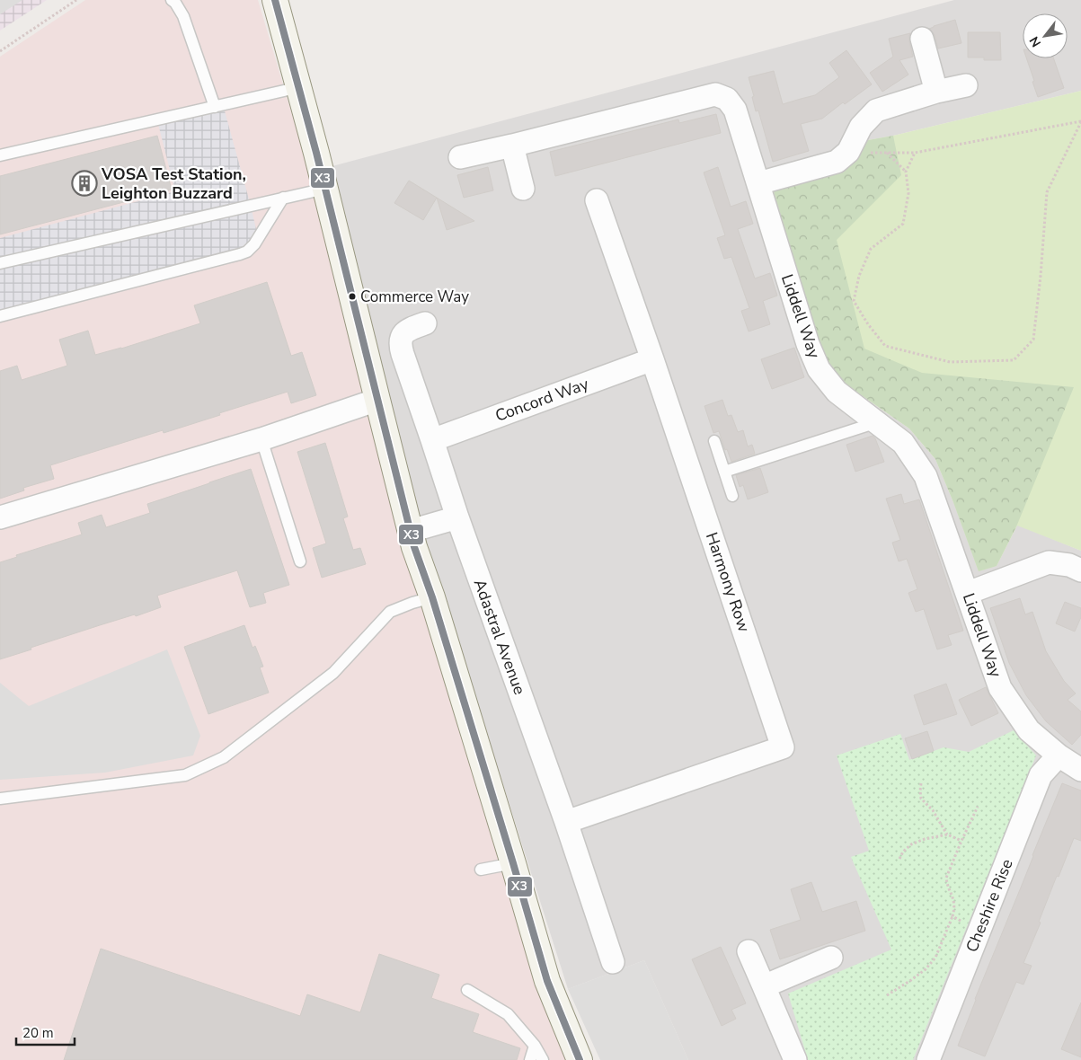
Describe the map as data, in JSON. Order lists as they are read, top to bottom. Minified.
{"streets":{"street":["Liddell Way","Concord Way","Harmony Row","Adastral Avenue","Cheshire Rise"]},"crossings":[["Liddell Way","Cheshire Rise"],["Concord Way","Harmony Row"],["Concord Way","Adastral Avenue"],["Harmony Row","Adastral Avenue"]],"places":{"building":["VOSA Test Station, Leighton Buzzard"],"other":["Commerce Way"]},"lines":["transit line X3"],"scale_bar":"20 m","north":"bottom left"}
